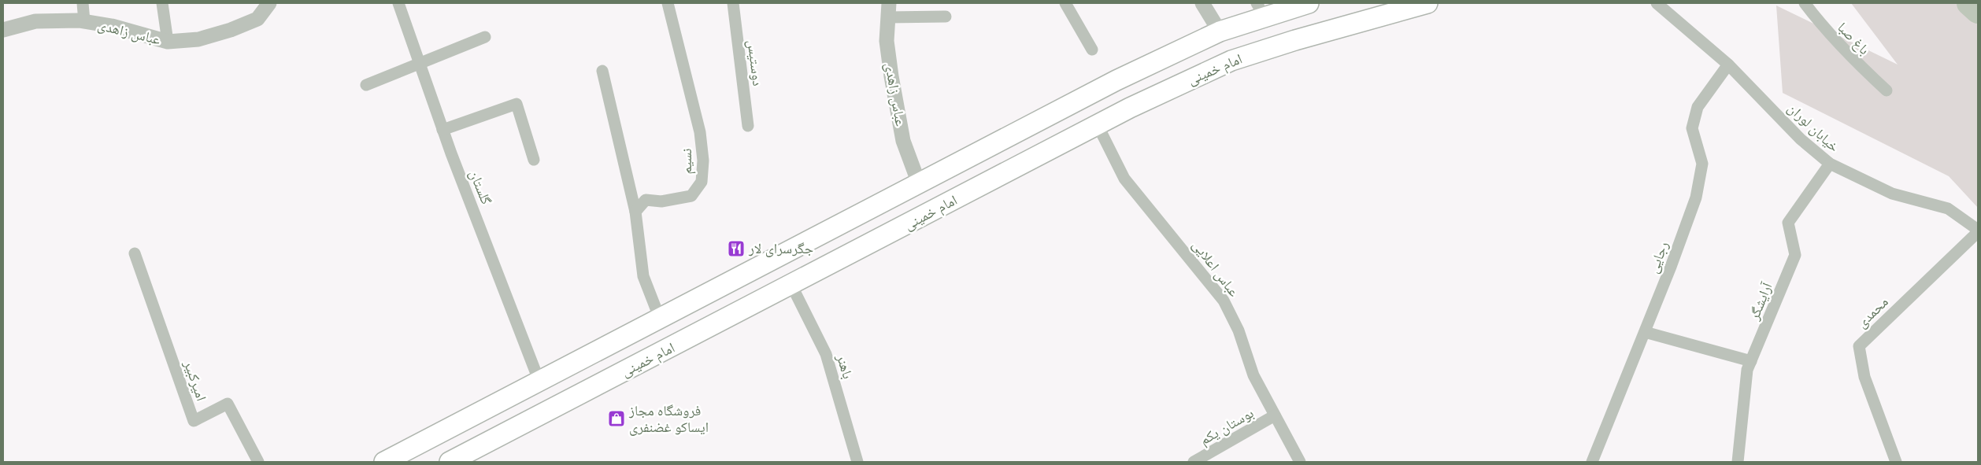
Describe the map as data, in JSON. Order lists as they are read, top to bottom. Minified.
{"streets":{"highway":["امام خمینی"],"street":["عباس زاهدی","باغ صبا","دوستیس","خیابان لوران","نسیم","گلستان","رجایی","عباس اعلایی","آرایشگر","محمدی","باهنر","امیرکبیر","بوستان یکم"]},"crossings":[["امام خمینی","عباس اعلایی"],["امام خمینی","باهنر"],["خیابان لوران","رجایی"],["خیابان لوران","آرایشگر"],["خیابان لوران","محمدی"],["عباس اعلایی","بوستان یکم"]],"places":{"restaurant":["جگرسرای لار"],"shop":["فروشگاه مجاز ایساکو غضنفری"]}}
